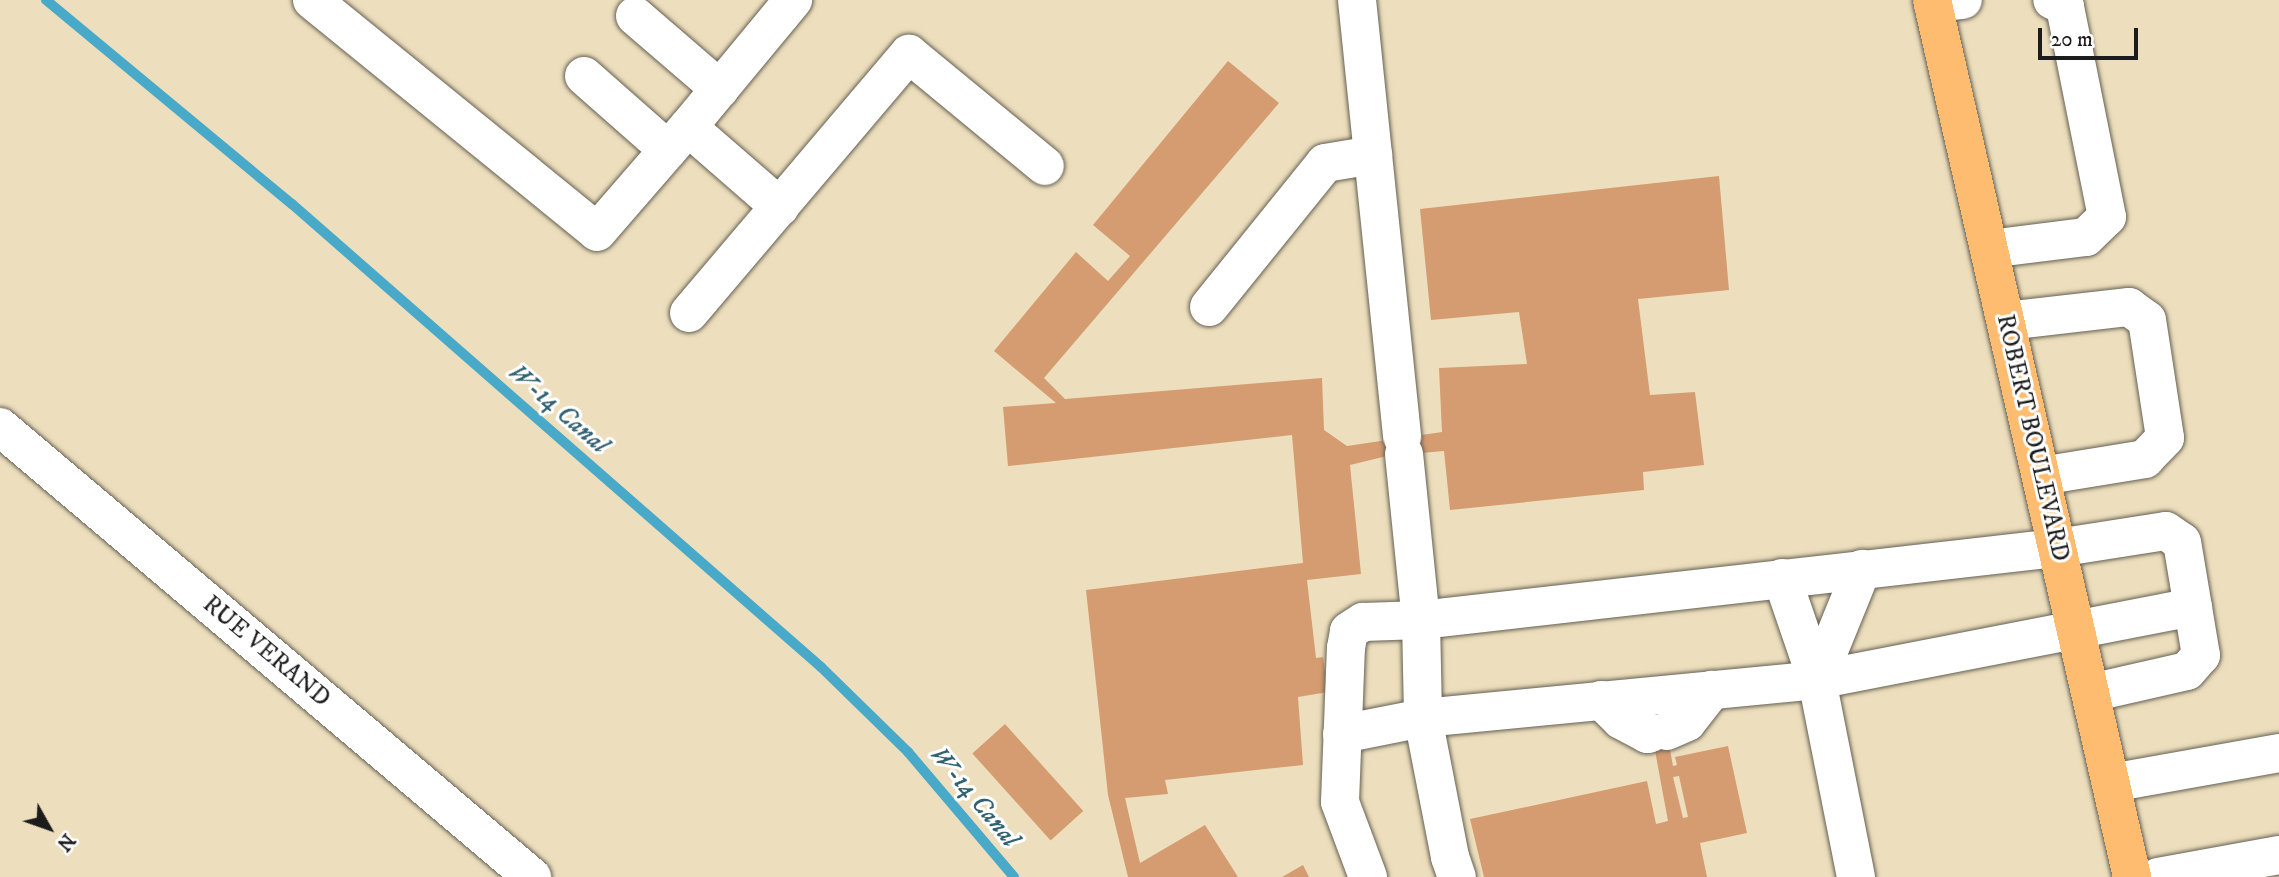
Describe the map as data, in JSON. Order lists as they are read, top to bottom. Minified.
{"streets":{"main road":["ROBERT BOULEVARD"],"street":["RUE VERAND"]},"water":["W-14 Canal"],"scale_bar":"20 m","north":"bottom right"}
